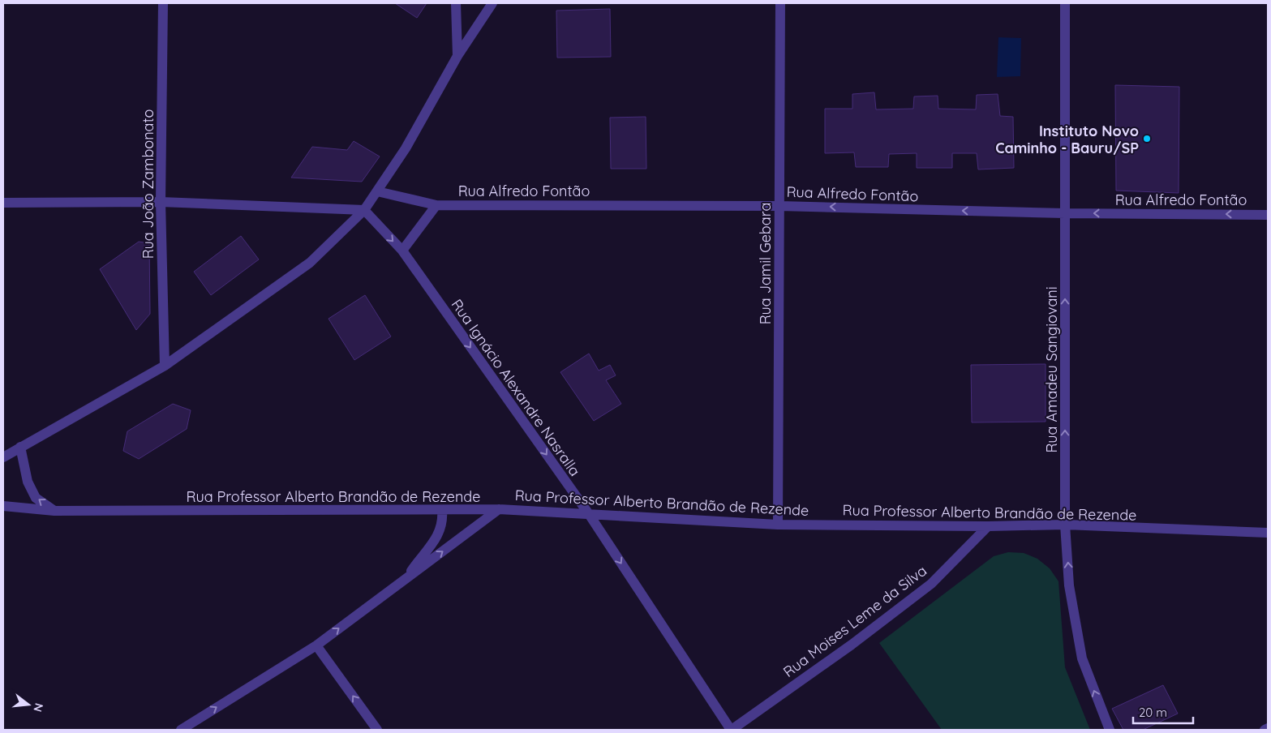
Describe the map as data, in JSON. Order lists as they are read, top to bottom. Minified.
{"streets":{"street":["Rua João Zambonato","Rua Alfredo Fontão","Rua Jamil Gebara","Rua Amadeu Sangiovani","Rua Ignácio Alexandre Nasralla","Rua Professor Alberto Brandão de Rezende","Rua Moises Leme da Silva"]},"crossings":[["Rua Alfredo Fontão","Rua Jamil Gebara"],["Rua Alfredo Fontão","Rua Amadeu Sangiovani"],["Rua Jamil Gebara","Rua Professor Alberto Brandão de Rezende"],["Rua Amadeu Sangiovani","Rua Professor Alberto Brandão de Rezende"],["Rua Ignácio Alexandre Nasralla","Rua Professor Alberto Brandão de Rezende"],["Rua Ignácio Alexandre Nasralla","Rua Moises Leme da Silva"],["Rua Professor Alberto Brandão de Rezende","Rua Moises Leme da Silva"]],"one_way":["Rua Alfredo Fontão","Rua Amadeu Sangiovani","Rua Ignácio Alexandre Nasralla"],"places":["Instituto Novo Caminho - Bauru/SP"],"scale_bar":"20 m","north":"right"}
